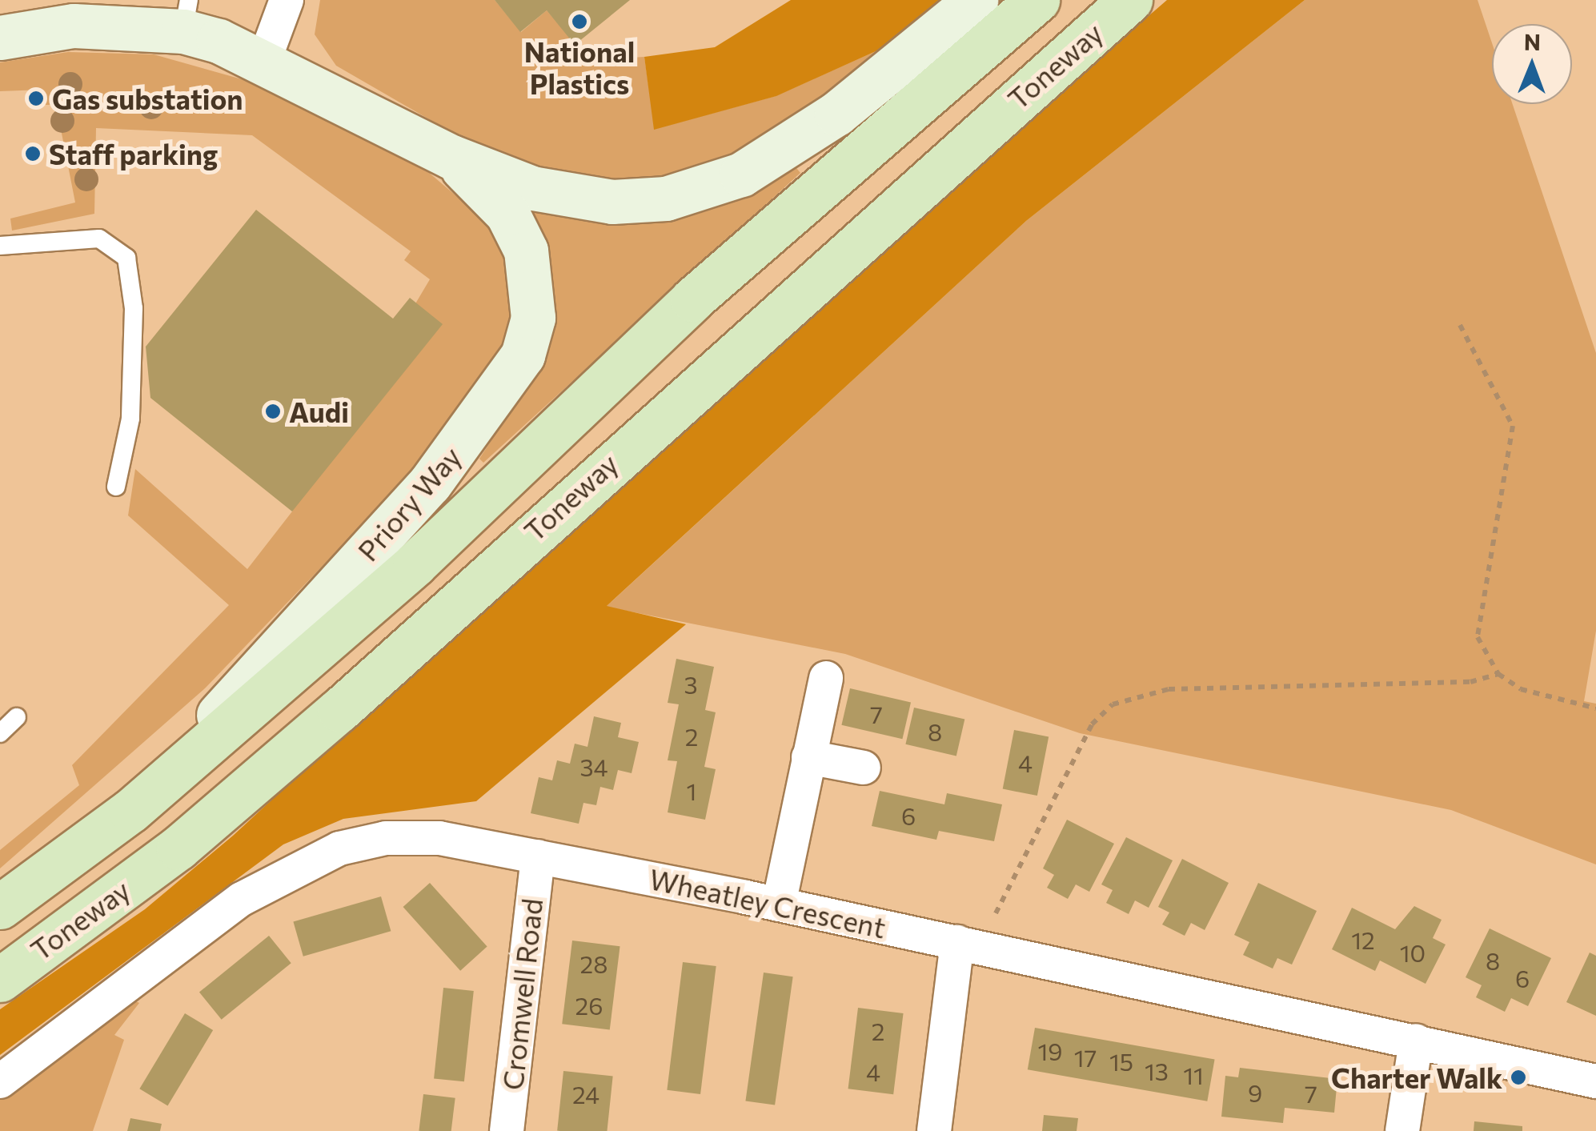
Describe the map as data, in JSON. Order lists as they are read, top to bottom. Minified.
{"streets":{"main road":["Toneway"],"street":["Priory Way","Wheatley Crescent","Cromwell Road"]},"crossings":[["Toneway","Priory Way"],["Wheatley Crescent","Cromwell Road"]],"places":["National Plastics","Gas substation","Staff parking","Audi","Charter Walk"],"house_numbers":["3","7","8","2","4","34","1","6","12","10","8","28","6","26","2","19","17","15","13","4","11","9","7","24"],"north":"top"}
